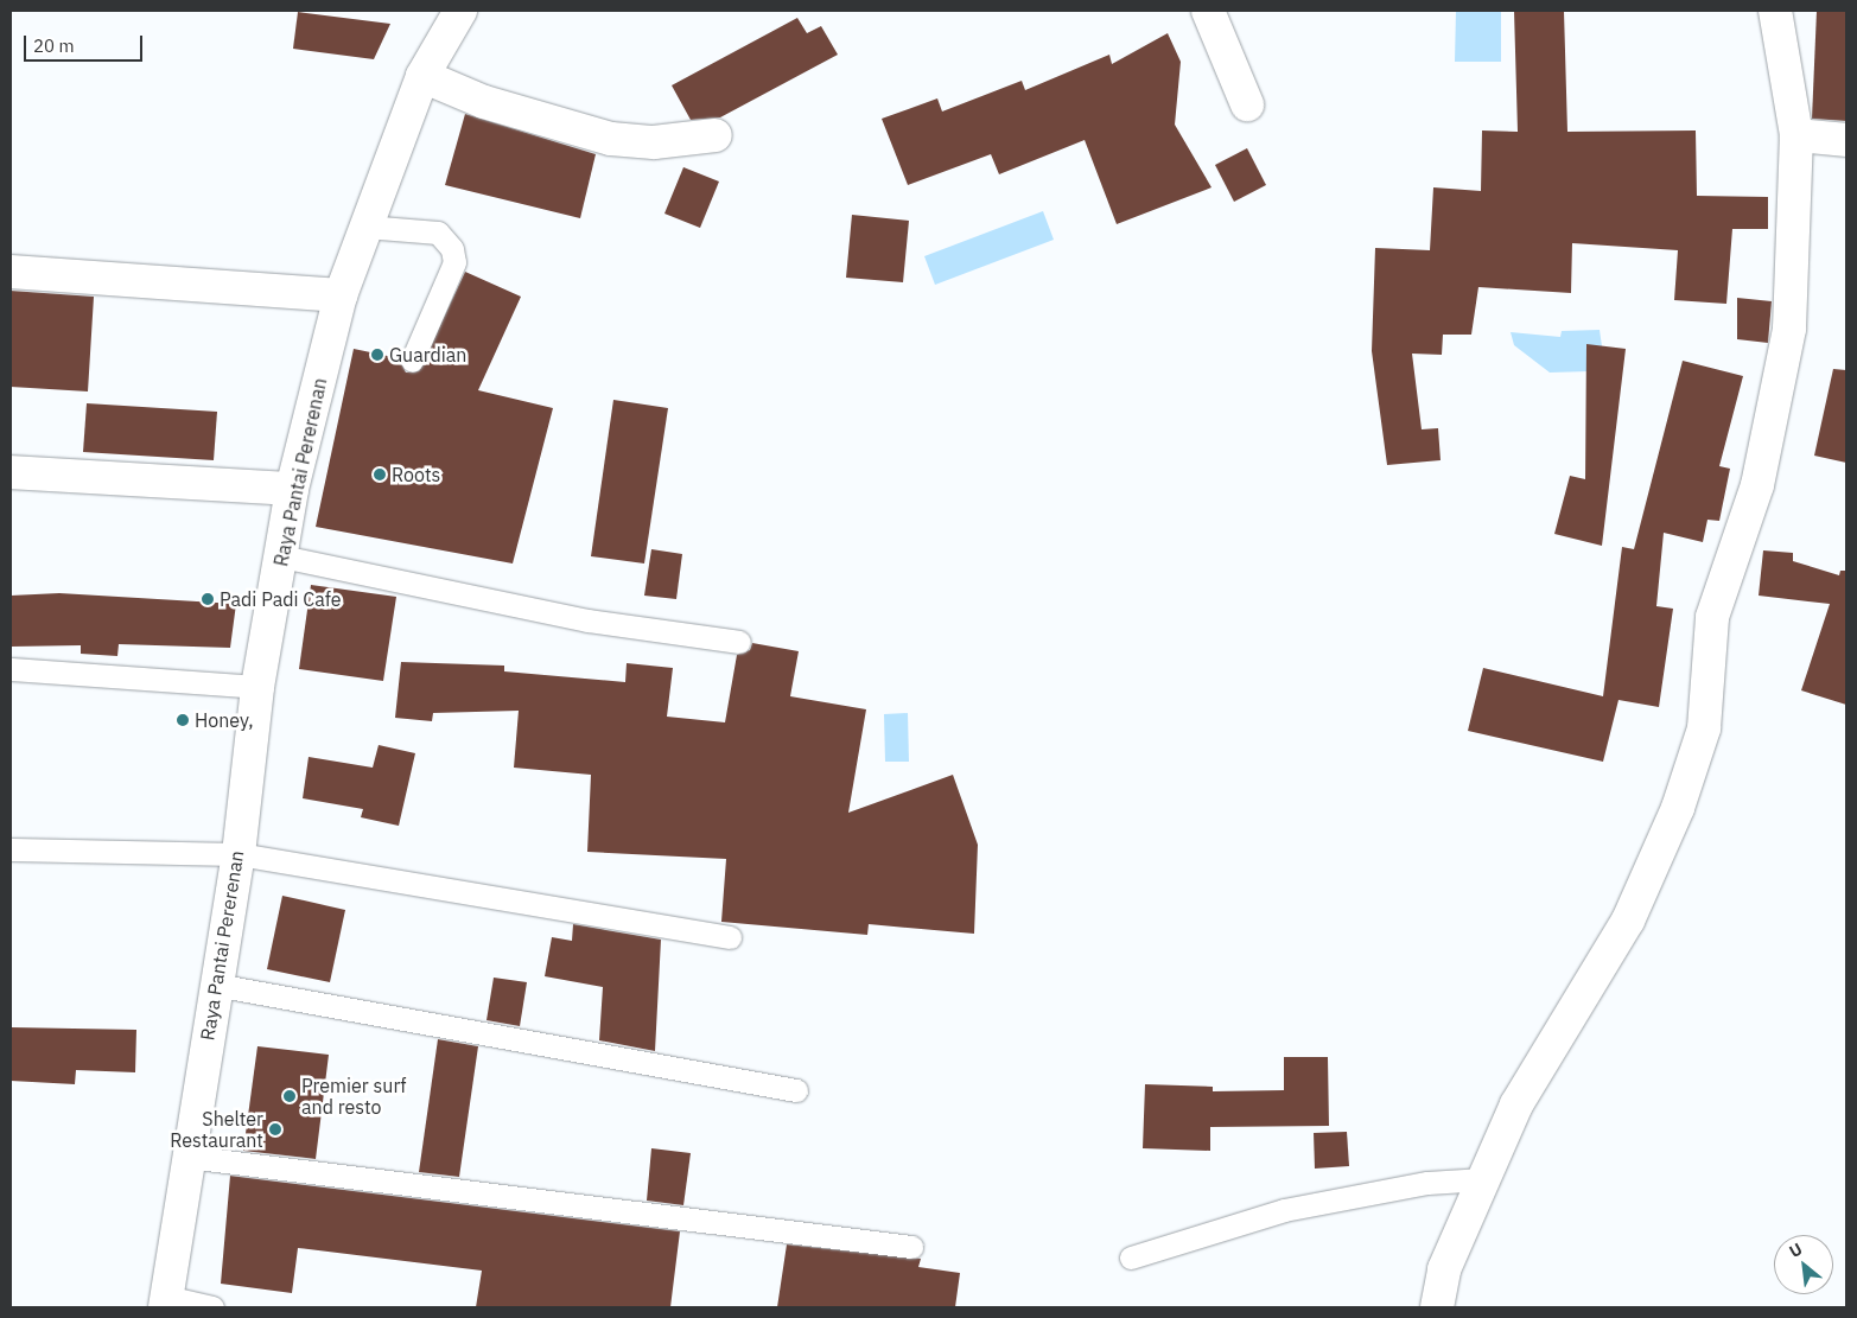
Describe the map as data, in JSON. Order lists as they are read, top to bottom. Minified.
{"streets":{"street":["Raya Pantai Pererenan"]},"places":["Guardian","Roots","Padi Padi Cafe","Honey,","Premier surf and resto","Shelter Restaurant"],"scale_bar":"20 m","north":"top left"}
